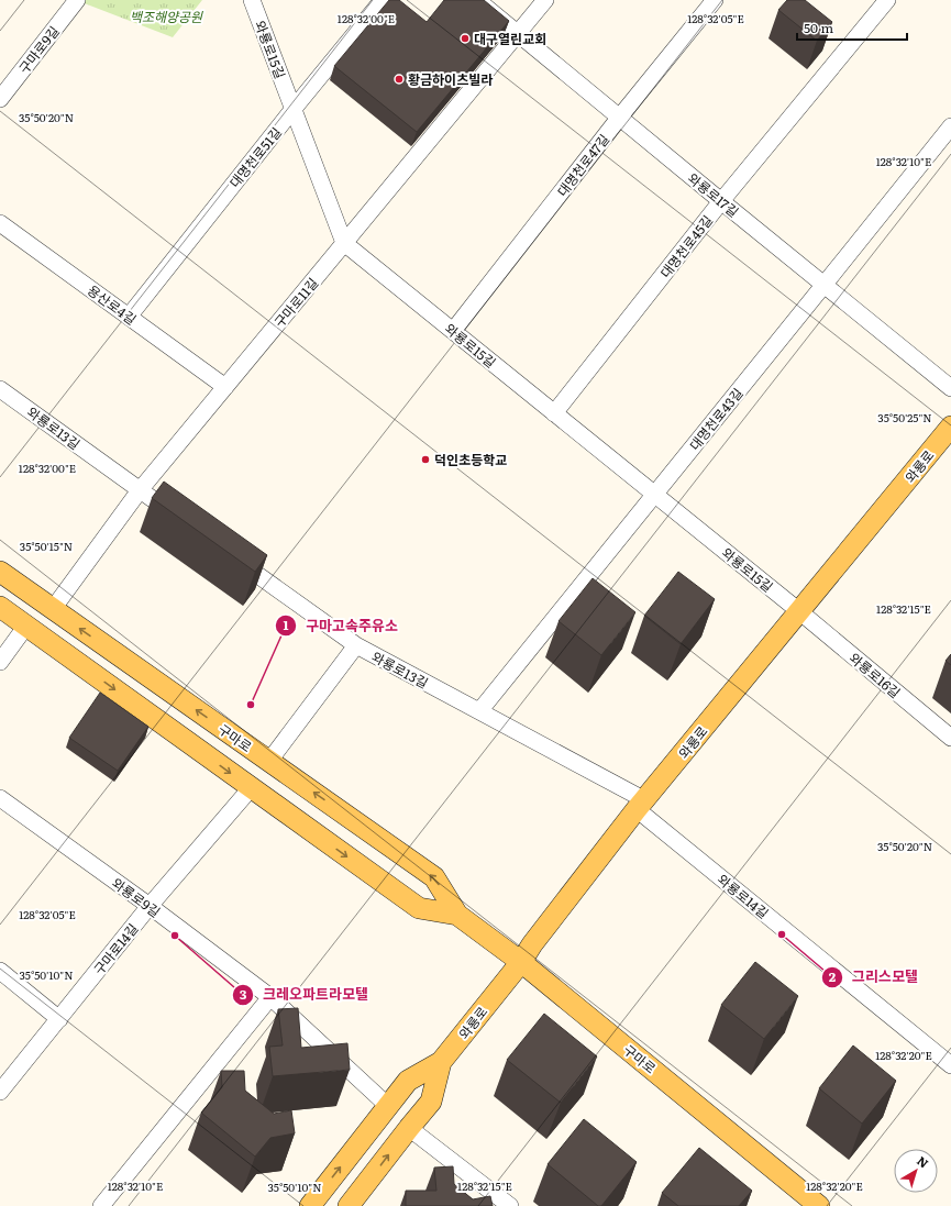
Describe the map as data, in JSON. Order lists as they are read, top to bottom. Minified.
{"streets":{"main road":["와룡로","구마로"],"street":["구마로9길","와룡로15길","대명천로51길","대명천로47길","와룡로17길","대명천로45길","구마로11길","용산로4길","대명천로43길","와룡로13길","와룡로16길","와룡로14길","와룡로9길","구마로14길"]},"crossings":[["와룡로15길","대명천로51길"],["와룡로15길","대명천로47길"],["와룡로15길","대명천로45길"],["와룡로15길","구마로11길"],["와룡로15길","대명천로43길"],["와룡로15길","와룡로"],["와룡로15길","와룡로16길"],["대명천로51길","용산로4길"],["대명천로47길","와룡로17길"],["와룡로17길","대명천로45길"],["와룡로17길","구마로11길"],["와룡로17길","대명천로43길"],["구마로11길","용산로4길"],["구마로11길","와룡로13길"],["구마로11길","구마로"],["대명천로43길","와룡로13길"],["와룡로13길","와룡로"],["와룡로13길","와룡로14길"],["와룡로","와룡로16길"],["와룡로","구마로"],["와룡로","와룡로14길"],["와룡로","와룡로9길"],["구마로","구마로14길"],["와룡로9길","구마로14길"]],"parks":["백조해양공원"],"places":["대구열린교회","황금하이츠빌라","덕인초등학교","구마고속주유소","그리스모텔","크레오파트라모텔"],"scale_bar":"50 m","north":"top right","coordinates":["128°32'05\"E","128°32'00\"E","35°50'20\"N","128°32'10\"E","35°50'25\"N","35°50'15\"N","128°32'15\"E","35°50'10\"N","128°32'20\"E"]}
